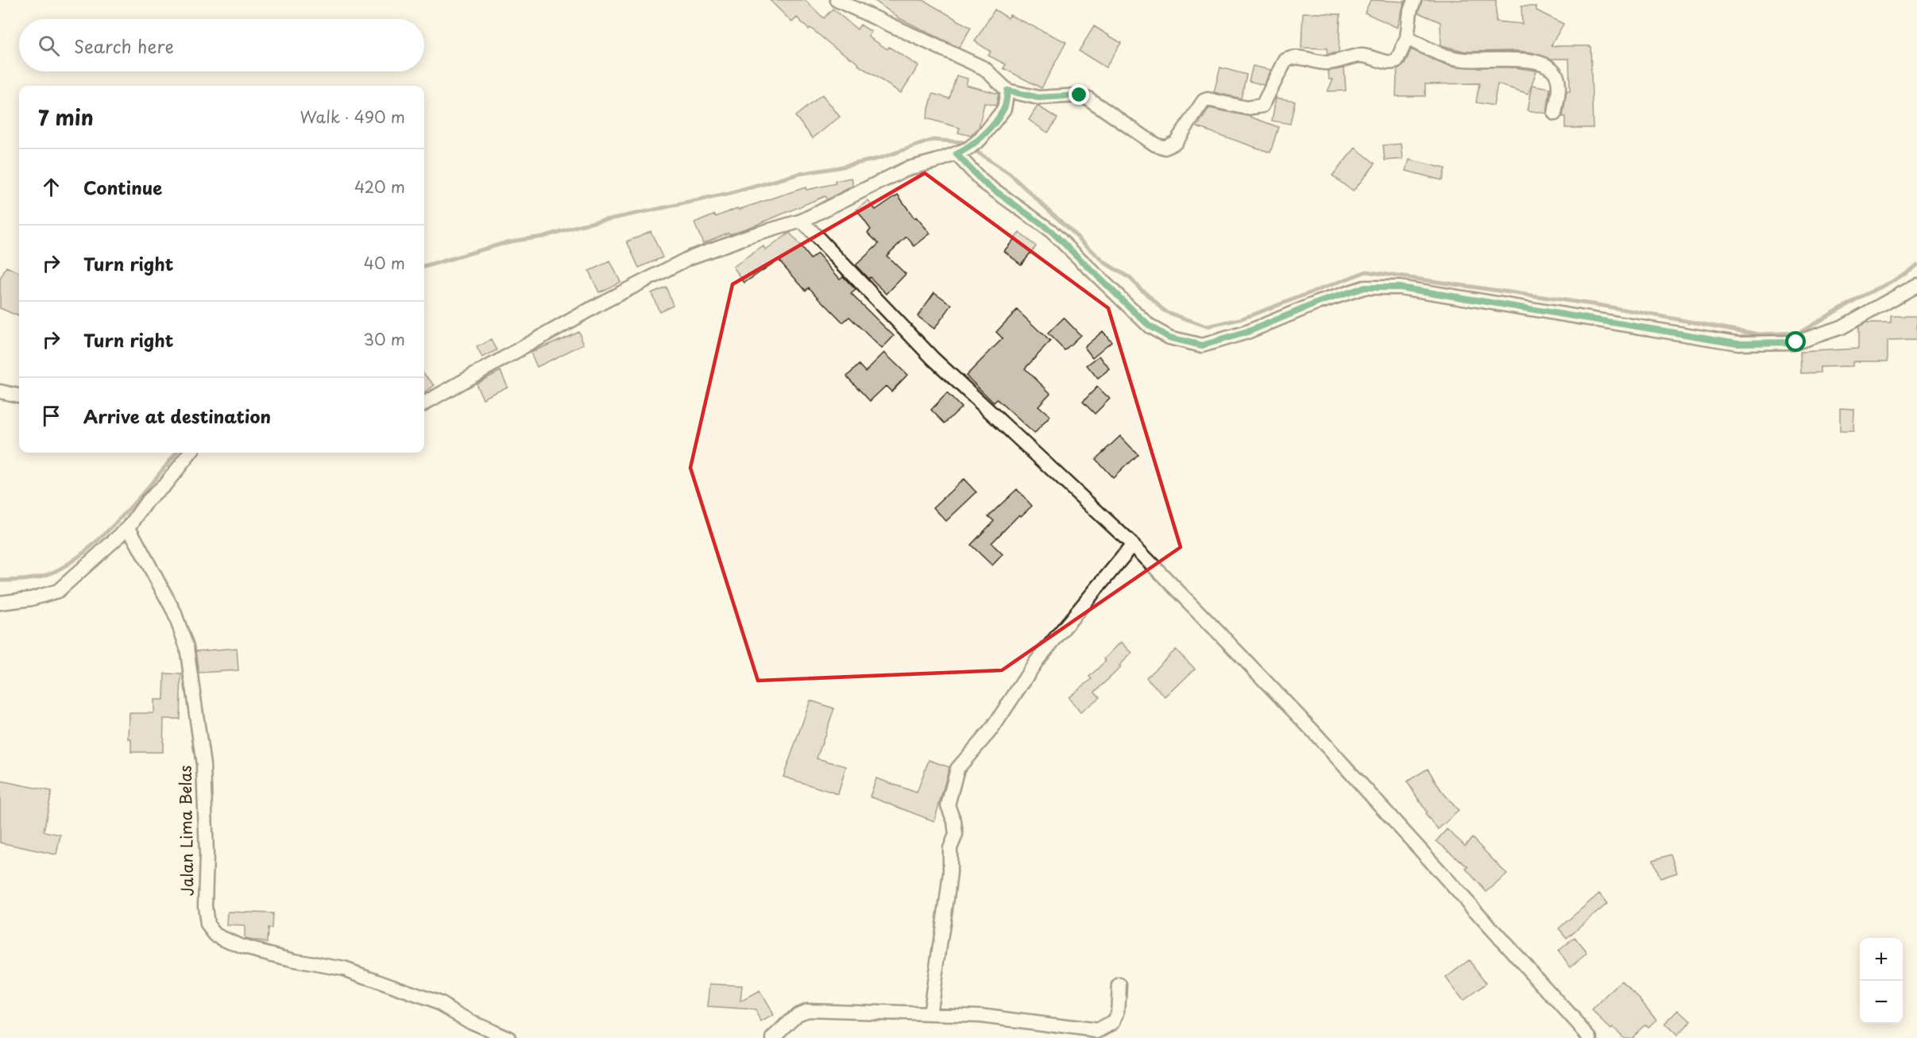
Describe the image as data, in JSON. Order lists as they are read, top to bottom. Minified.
{"streets":{"street":["Jalan Lima Belas"]},"page":{"search":"Search here","heading":["7 min","Walk · 490 m"],"list":[["Continue","420 m"],["Turn right","40 m"],["Turn right","30 m"],"Arrive at destination"],"map_buttons":["+","−"]}}
